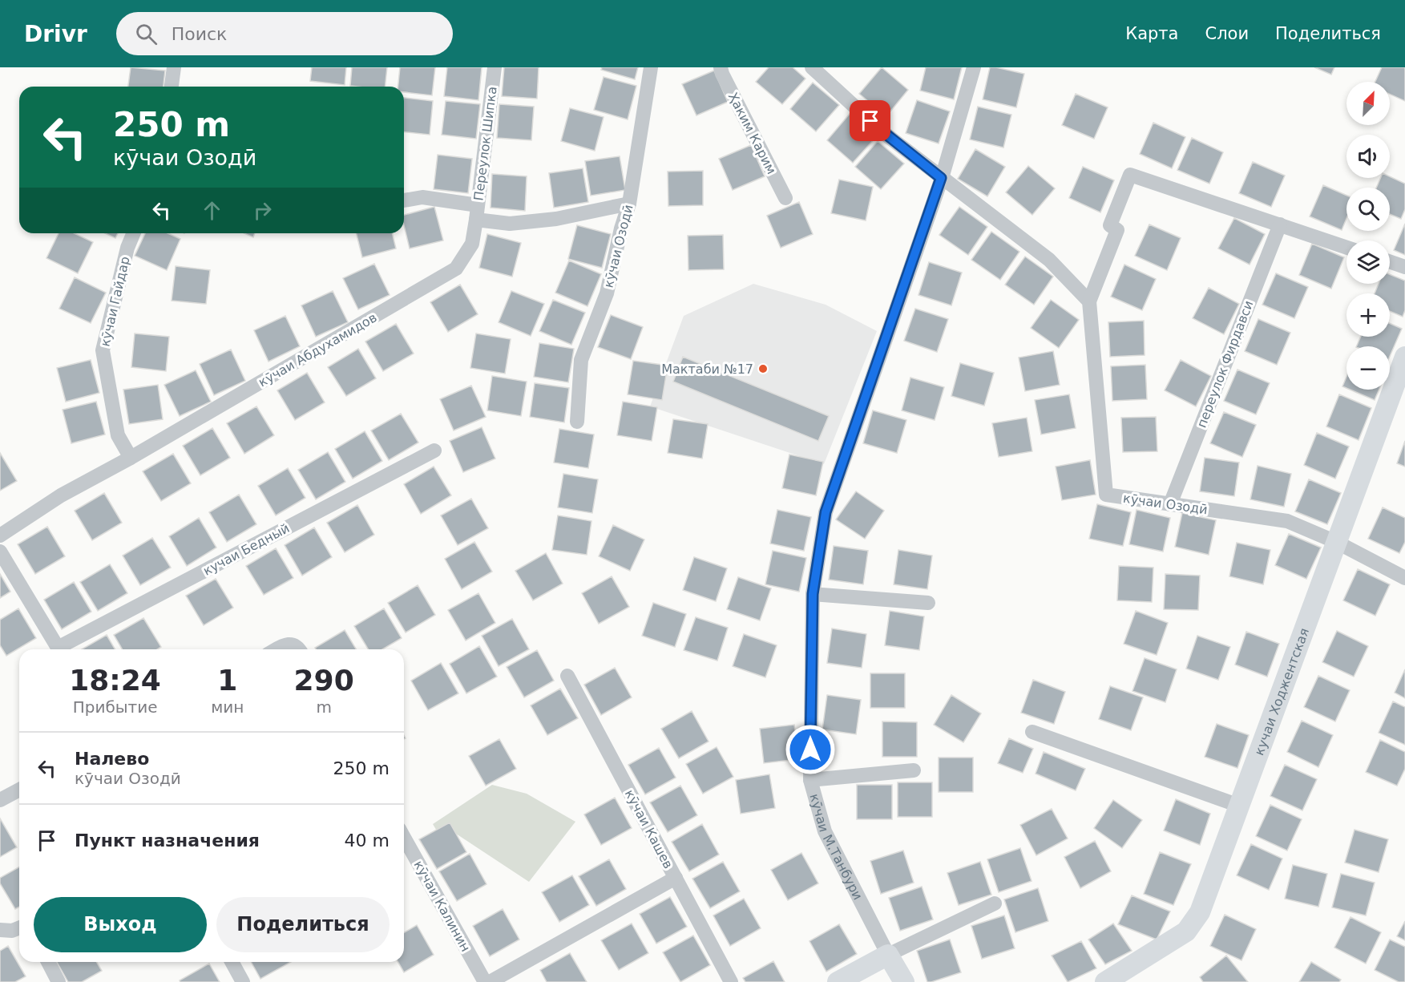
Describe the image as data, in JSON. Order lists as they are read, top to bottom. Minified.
{"streets":{"main road":["кучаи Ходжентская","кӯчаи М.Танбури"],"street":["Ҳаким Карим","Переулок Шипка","кӯчаи Озодӣ","кӯчаи Гайдар","кӯчаи Абдухамидов","переулок Фирдавси","кучаи Бедный","кӯчаи Кашев","кӯчаи Калинин"]},"crossings":[["Переулок Шипка","кӯчаи Абдухамидов"],["кӯчаи Озодӣ","переулок Фирдавси"],["кӯчаи Озодӣ","кучаи Ходжентская"],["кӯчаи Гайдар","кӯчаи Абдухамидов"]],"places":["Мактаби №17"],"north":"top right","page":{"header":"Drivr","search":"Поиск","nav":["Карта","Слои","Поделиться"],"map_buttons":["+","−"],"turn":["250 m","кӯчаи Озодӣ"],"eta":["18:24","Прибытие","1","мин","290","m"],"list":[{"name":"Налево","note":"кӯчаи Озодӣ","value":"250 m"},{"name":"Пункт назначения","value":"40 m"}],"buttons":["Выход","Поделиться"]}}
